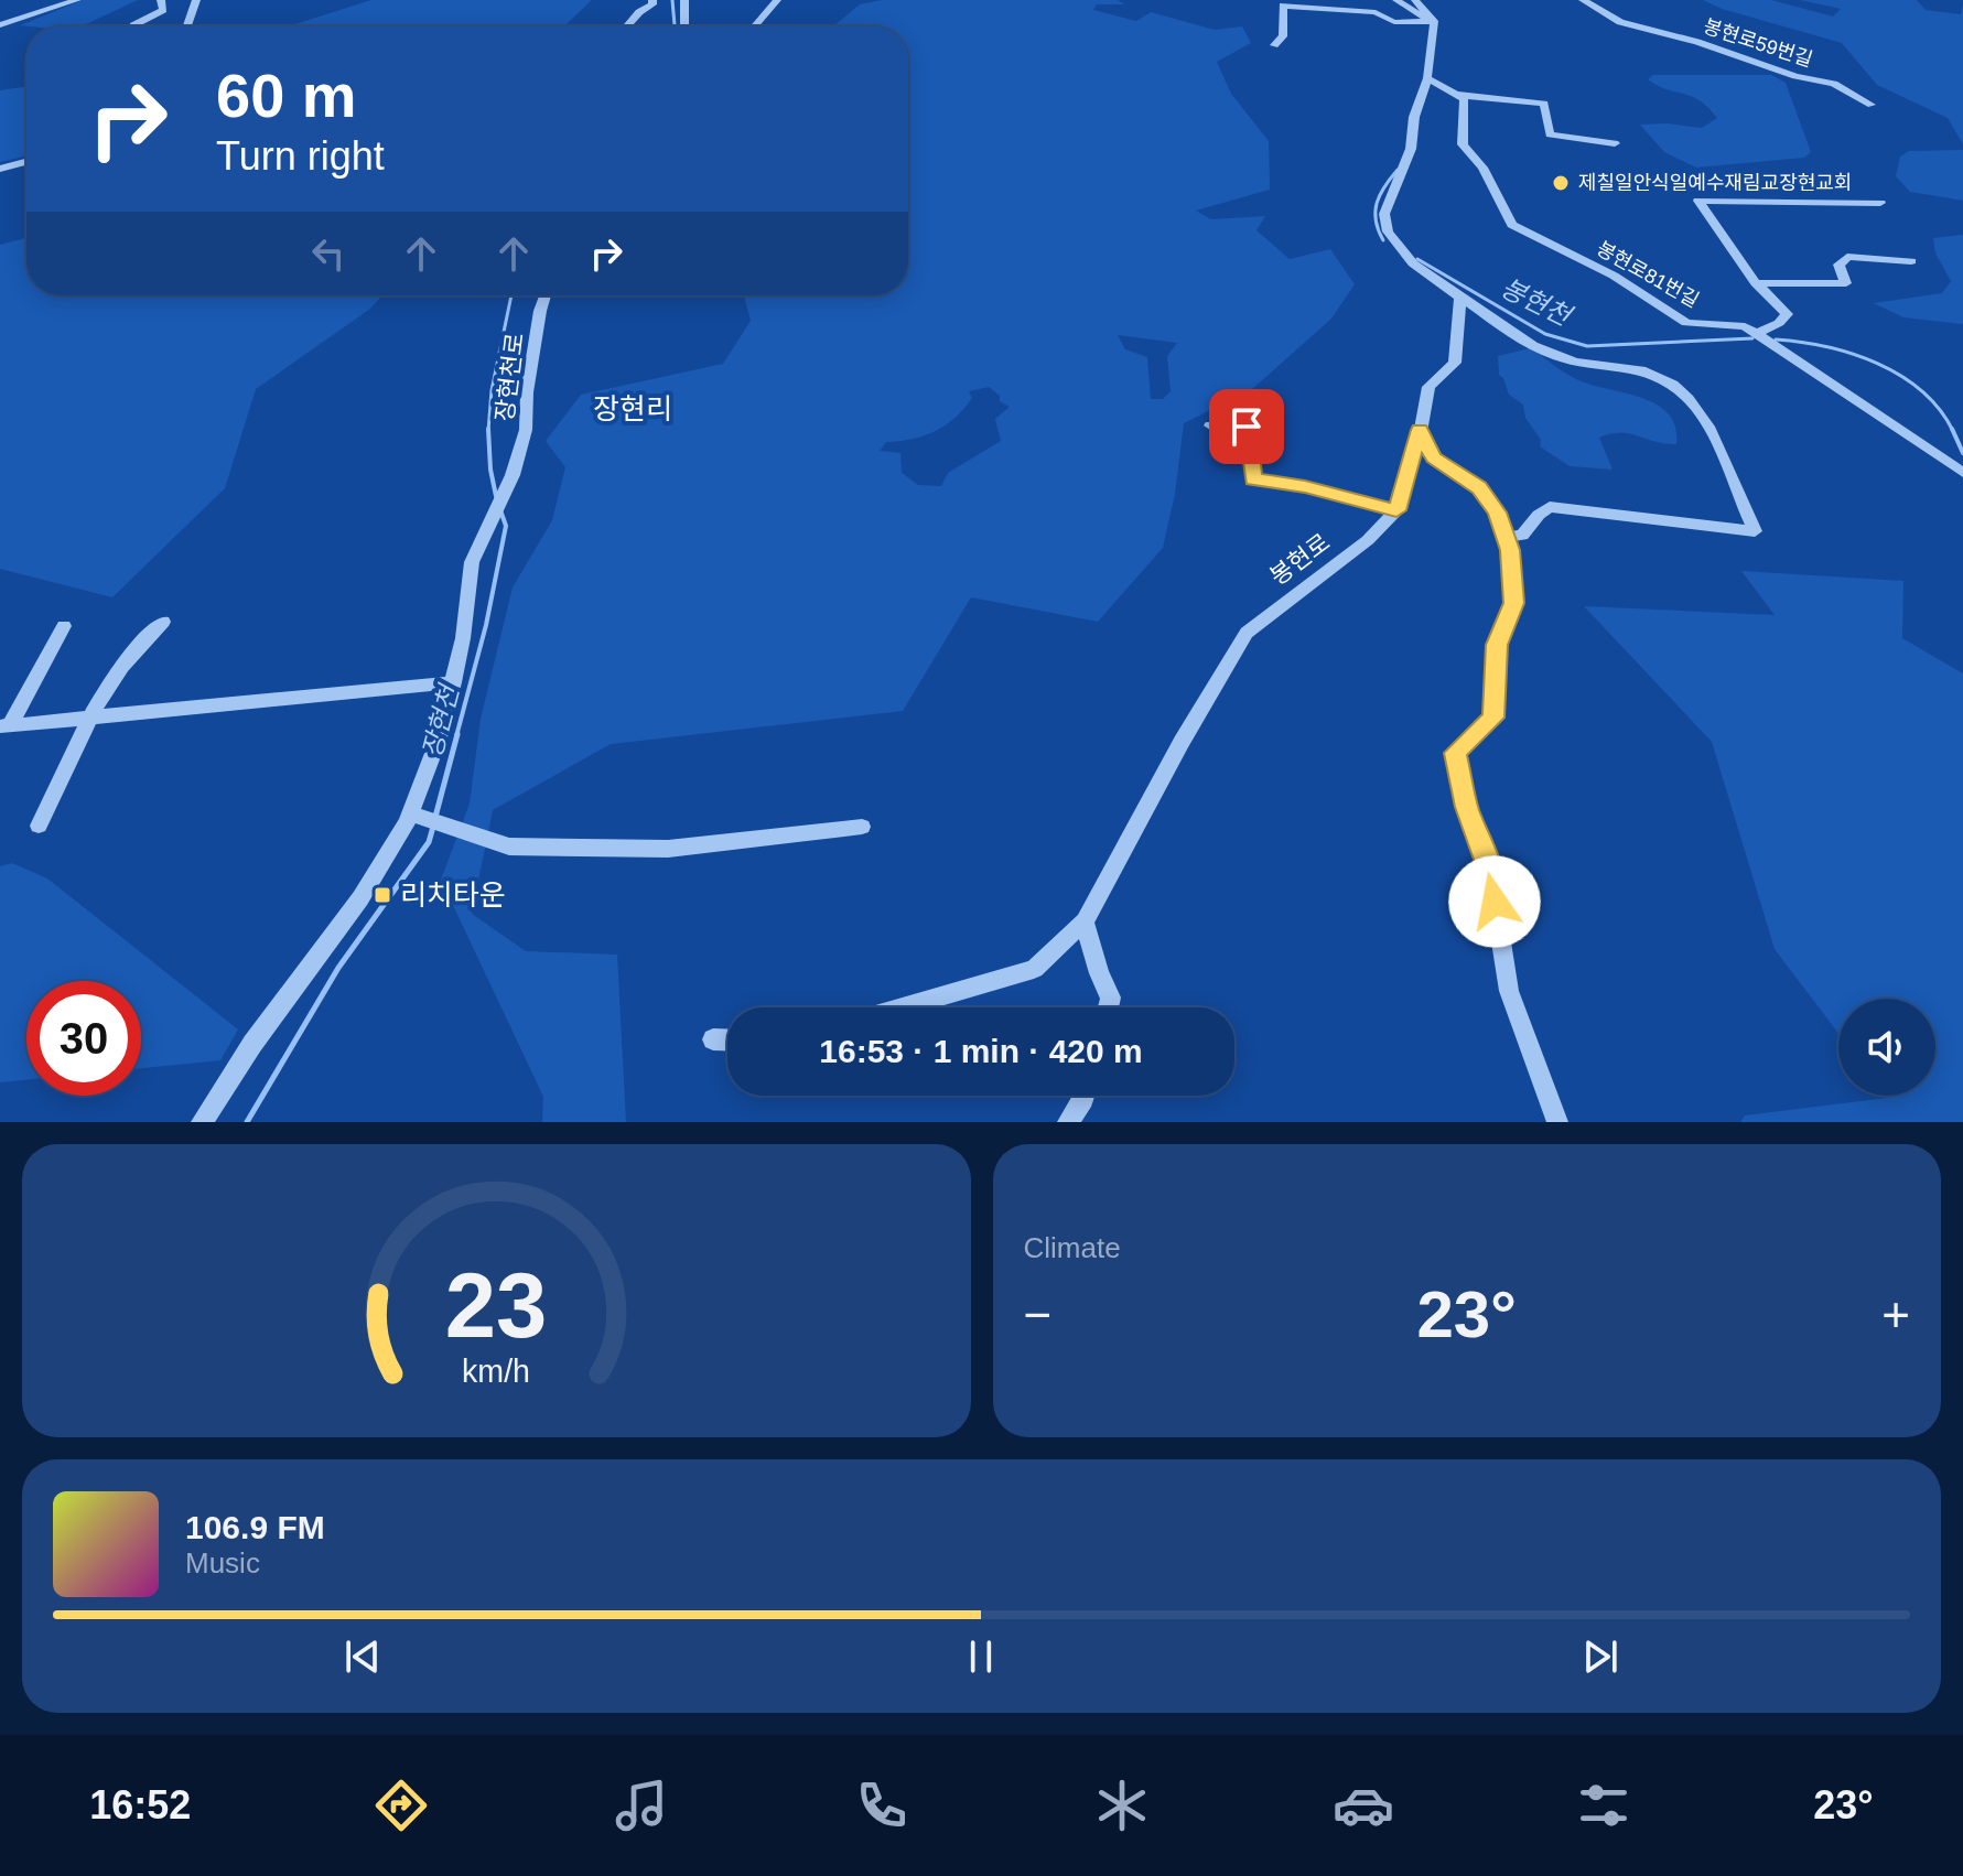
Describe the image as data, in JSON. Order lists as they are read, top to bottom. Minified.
{"streets":{"street":["봉현로59번길","봉현로81번길","장현천로","봉현로"]},"districts":["장현리"],"water":["봉현천","장현천"],"places":{"other":["제칠일안식일예수재림교장현교회"],"transit":["리치타운"]},"page":{"turn":["60 m","Turn right"],"limit":"30","trip":"16:53 · 1 min · 420 m","tile":"Climate","heat":["−","23°","+"],"song":["106.9 FM","Music"],"tabs":["16:52","23°"],"gauge":["23","km/h"]}}
